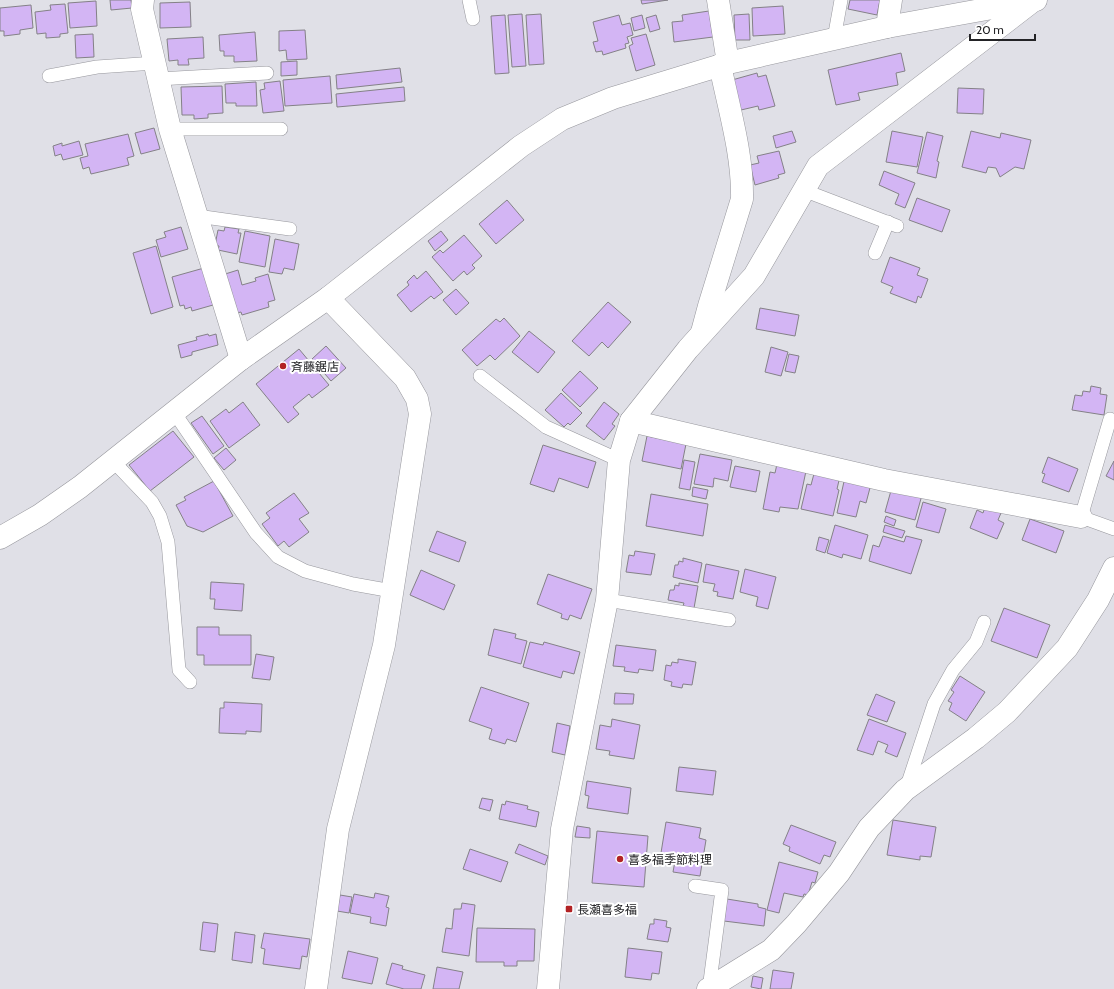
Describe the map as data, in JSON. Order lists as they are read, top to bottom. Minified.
{"places":{"other":["斉藤鋸店","喜多福季節料理"],"transit":["長瀬喜多福"]},"scale_bar":"20 m"}
